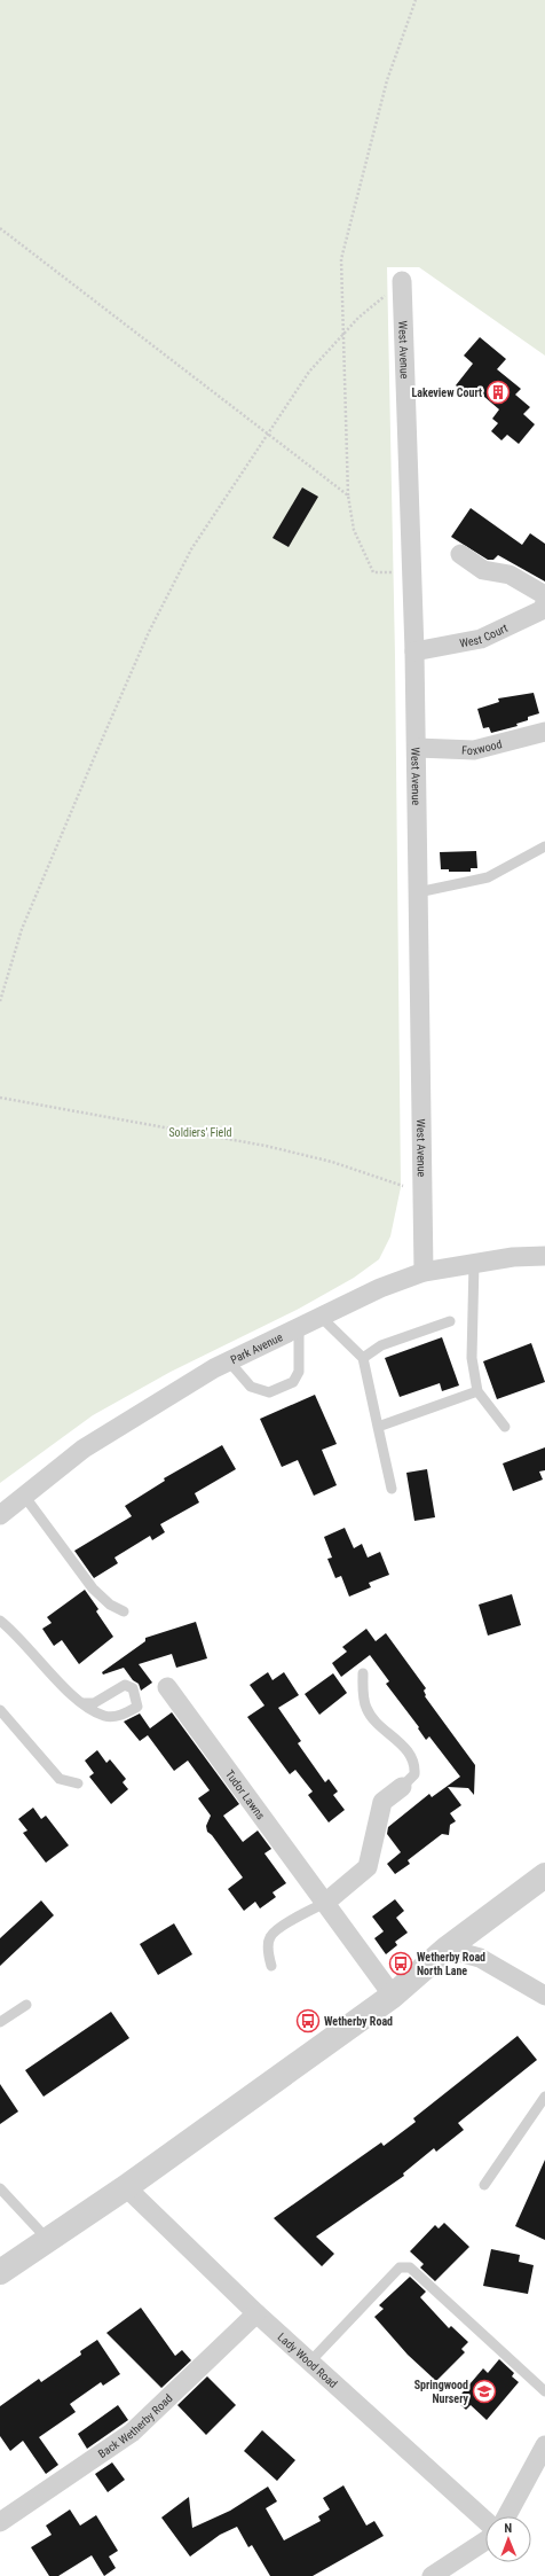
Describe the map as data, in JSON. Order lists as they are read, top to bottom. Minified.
{"streets":{"street":["West Avenue","West Court","Foxwood","Park Avenue","Tudor Lawns","Lady Wood Road","Back Wetherby Road"]},"crossings":[["West Avenue","West Court"],["West Avenue","Foxwood"],["West Avenue","Park Avenue"],["Lady Wood Road","Back Wetherby Road"]],"parks":["Soldiers' Field"],"places":{"building":["Lakeview Court"],"bus stop":["Wetherby Road North Lane","Wetherby Road"],"school or university":["Springwood Nursery"]},"north":"top"}
